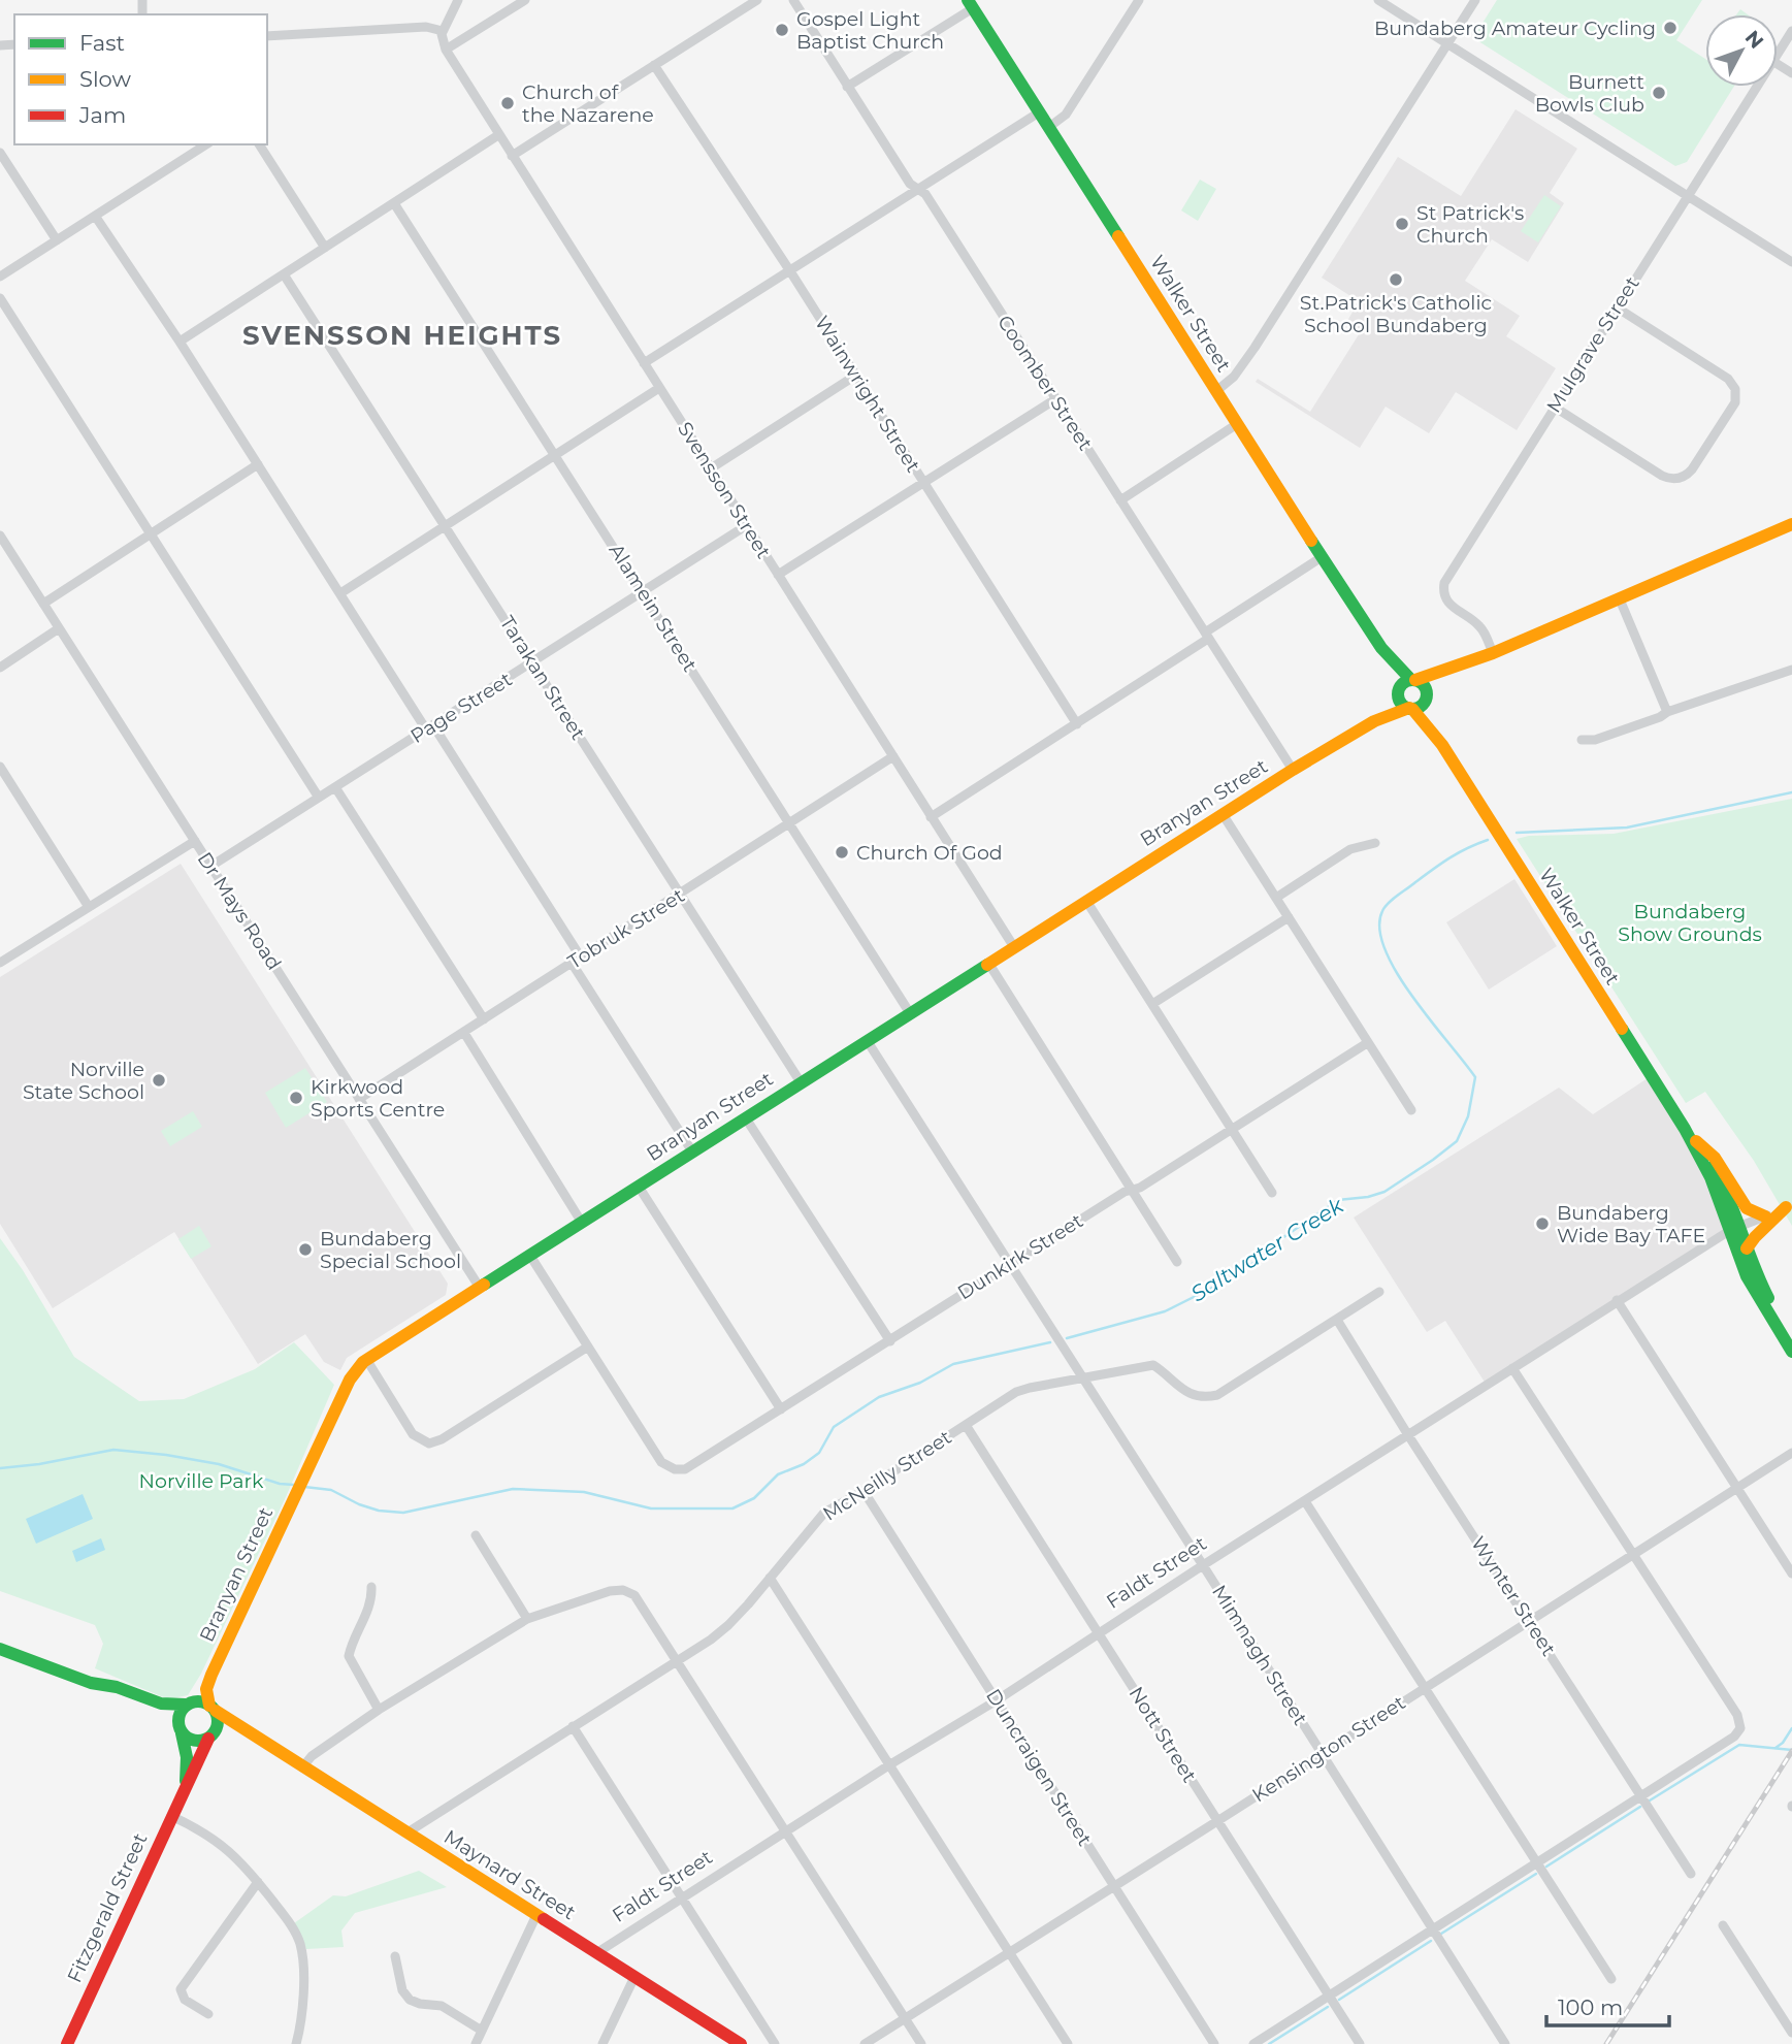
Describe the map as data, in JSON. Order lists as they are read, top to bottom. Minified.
{"streets":{"street":["Walker Street","Mulgrave Street","Coomber Street","Wainwright Street","Svensson Street","Alamein Street","Tarakan Street","Page Street","Branyan Street","Dr Mays Road","Tobruk Street","Dunkirk Street","McNeilly Street","Faldt Street","Wynter Street","Mimnagh Street","Nott Street","Kensington Street","Duncraigen Street","Maynard Street","Fitzgerald Street"]},"crossings":[["Walker Street","Branyan Street"],["Walker Street","Faldt Street"],["Coomber Street","Branyan Street"],["Svensson Street","Page Street"],["Svensson Street","Branyan Street"],["Svensson Street","Tobruk Street"],["Alamein Street","Page Street"],["Alamein Street","Branyan Street"],["Alamein Street","Tobruk Street"],["Tarakan Street","Page Street"],["Tarakan Street","Branyan Street"],["Tarakan Street","Tobruk Street"],["Page Street","Dr Mays Road"],["Branyan Street","Dr Mays Road"],["Branyan Street","Mimnagh Street"],["Branyan Street","Maynard Street"],["Branyan Street","Fitzgerald Street"],["Dr Mays Road","Tobruk Street"],["Dunkirk Street","Mimnagh Street"],["McNeilly Street","Wynter Street"],["McNeilly Street","Mimnagh Street"],["McNeilly Street","Nott Street"],["McNeilly Street","Duncraigen Street"],["McNeilly Street","Maynard Street"],["Faldt Street","Wynter Street"],["Faldt Street","Mimnagh Street"],["Faldt Street","Nott Street"],["Faldt Street","Duncraigen Street"],["Faldt Street","Maynard Street"],["Wynter Street","Kensington Street"],["Mimnagh Street","Kensington Street"],["Nott Street","Kensington Street"],["Kensington Street","Duncraigen Street"],["Maynard Street","Fitzgerald Street"]],"districts":["SVENSSON HEIGHTS"],"water":["Saltwater Creek"],"parks":["Bundaberg Show Grounds","Norville Park"],"places":["Bundaberg Amateur Cycling","Gospel Light Baptist Church","Burnett Bowls Club","Church of the Nazarene","St Patrick's Church","St.Patrick's Catholic School Bundaberg","Church Of God","Norville State School","Kirkwood Sports Centre","Bundaberg Wide Bay TAFE","Bundaberg Special School"],"legend":["Fast","Slow","Jam"],"scale_bar":"100 m","north":"top right"}
